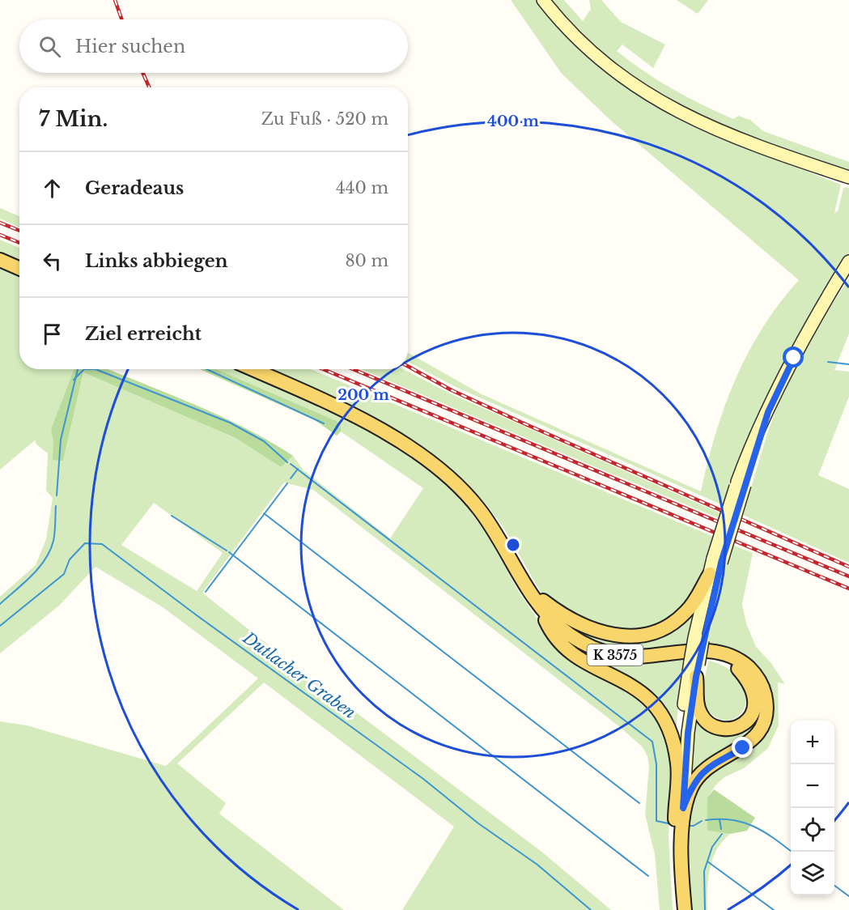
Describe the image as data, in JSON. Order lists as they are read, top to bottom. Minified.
{"streets":{"main road":["K 3575"]},"water":["Dutlacher Graben"],"page":{"search":"Hier suchen","heading":["7 Min.","Zu Fuß · 520 m"],"list":[["Geradeaus","440 m"],["Links abbiegen","80 m"],"Ziel erreicht"],"map_buttons":["+","−"]},"rings":["400 m","200 m"]}
